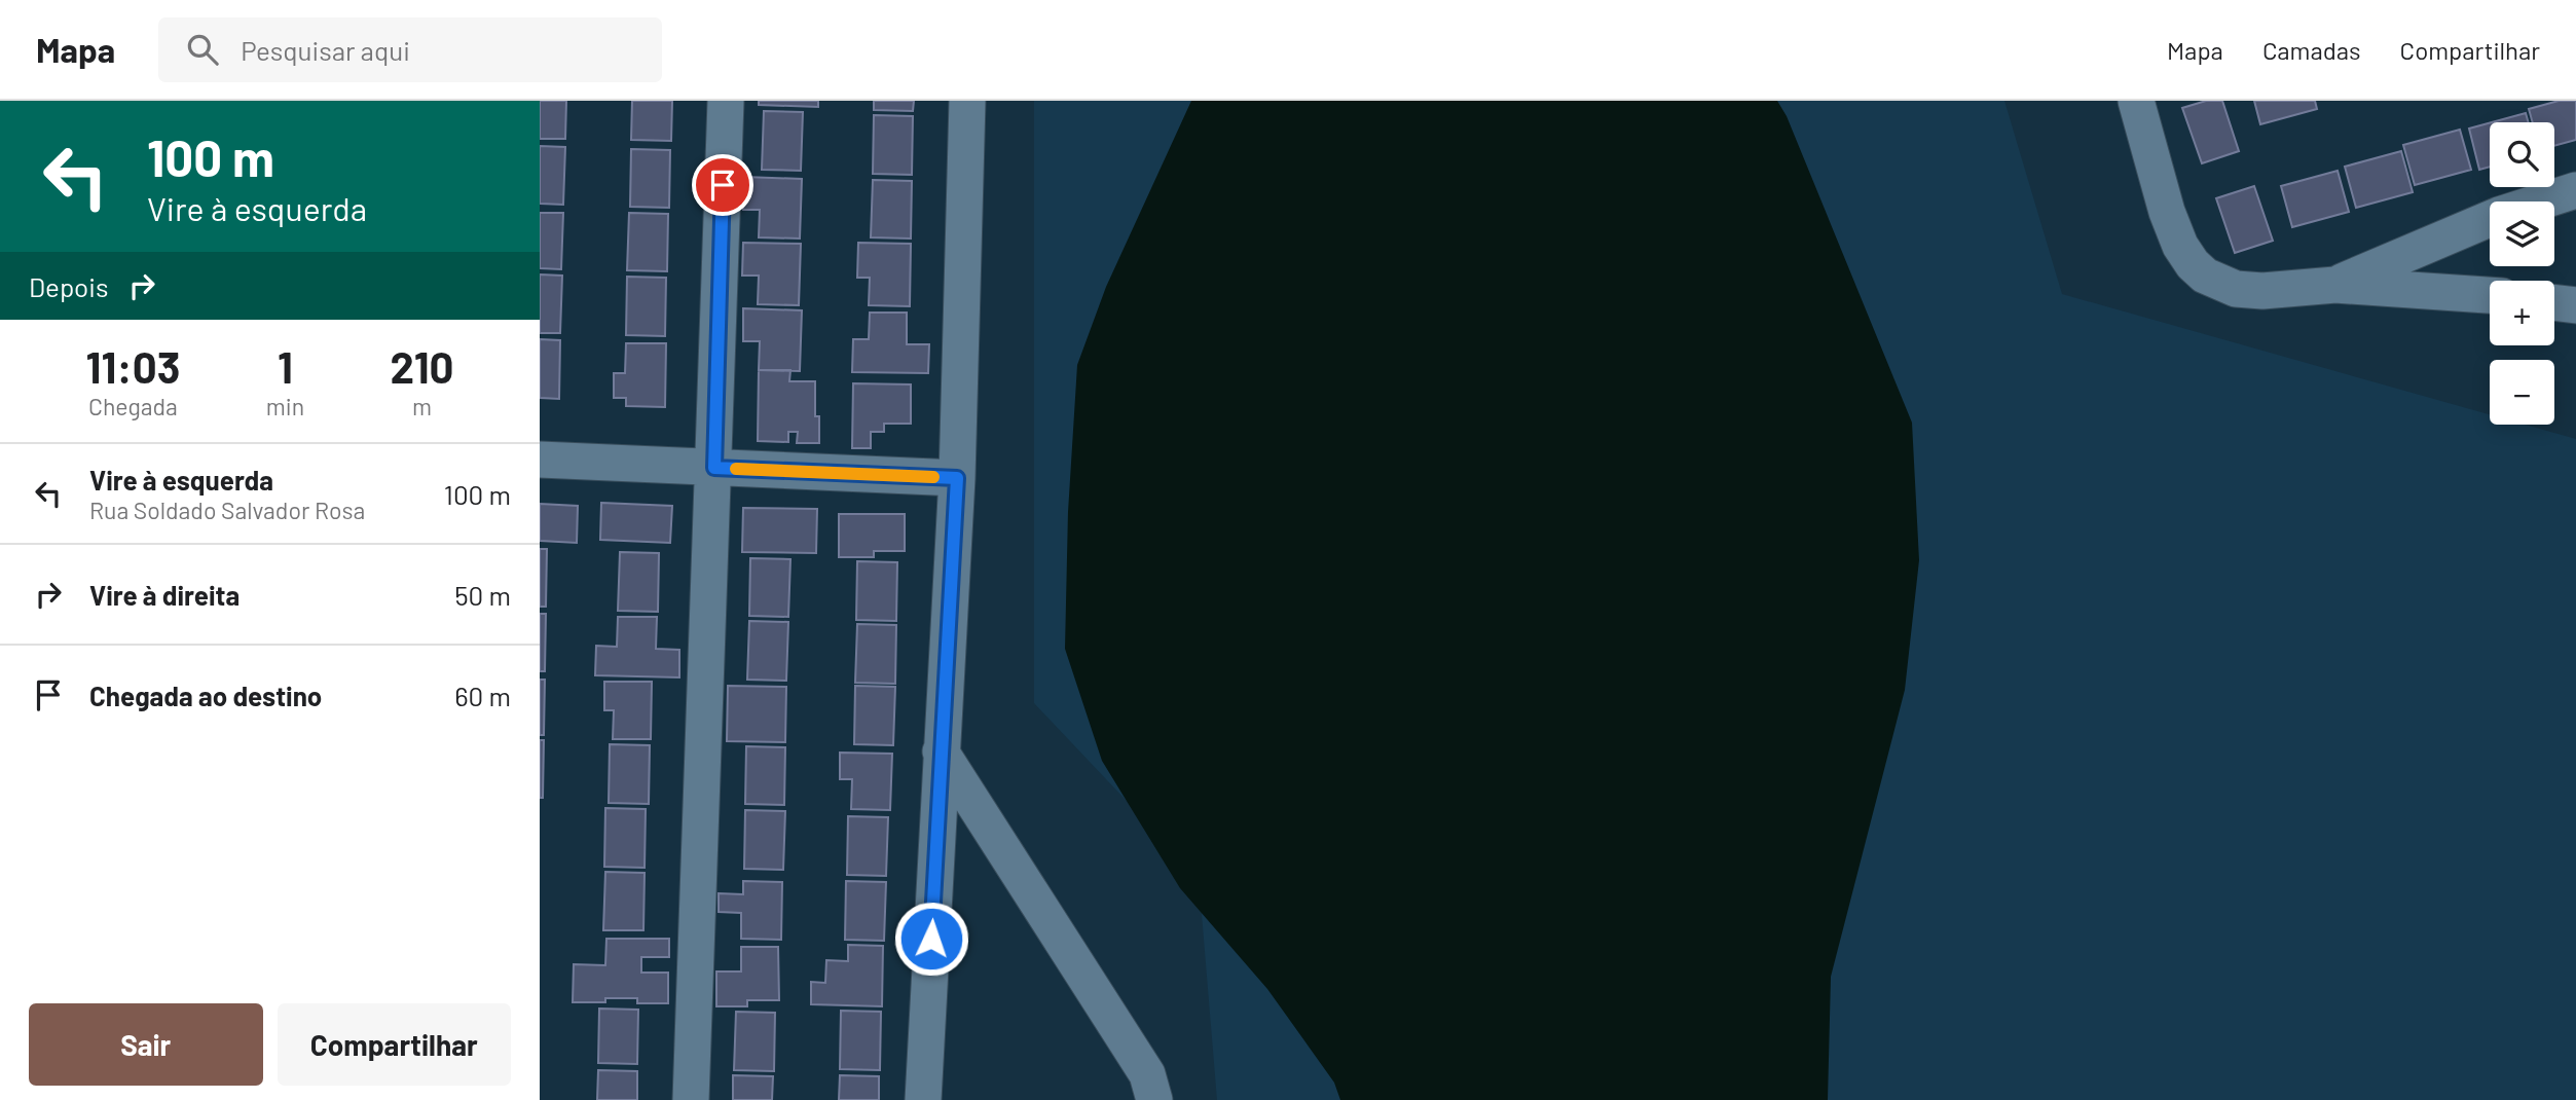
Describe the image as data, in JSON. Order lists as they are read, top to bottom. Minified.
{"page":{"header":"Mapa","search":"Pesquisar aqui","nav":["Mapa","Camadas","Compartilhar"],"turn":["100 m","Vire à esquerda"],"map_buttons":["+","−"],"then":"Depois","eta":["11:03","Chegada","1","min","210","m"],"list":[{"name":"Vire à esquerda","note":"Rua Soldado Salvador Rosa","value":"100 m"},{"name":"Vire à direita","value":"50 m"},{"name":"Chegada ao destino","value":"60 m"}],"buttons":["Sair","Compartilhar"]}}
